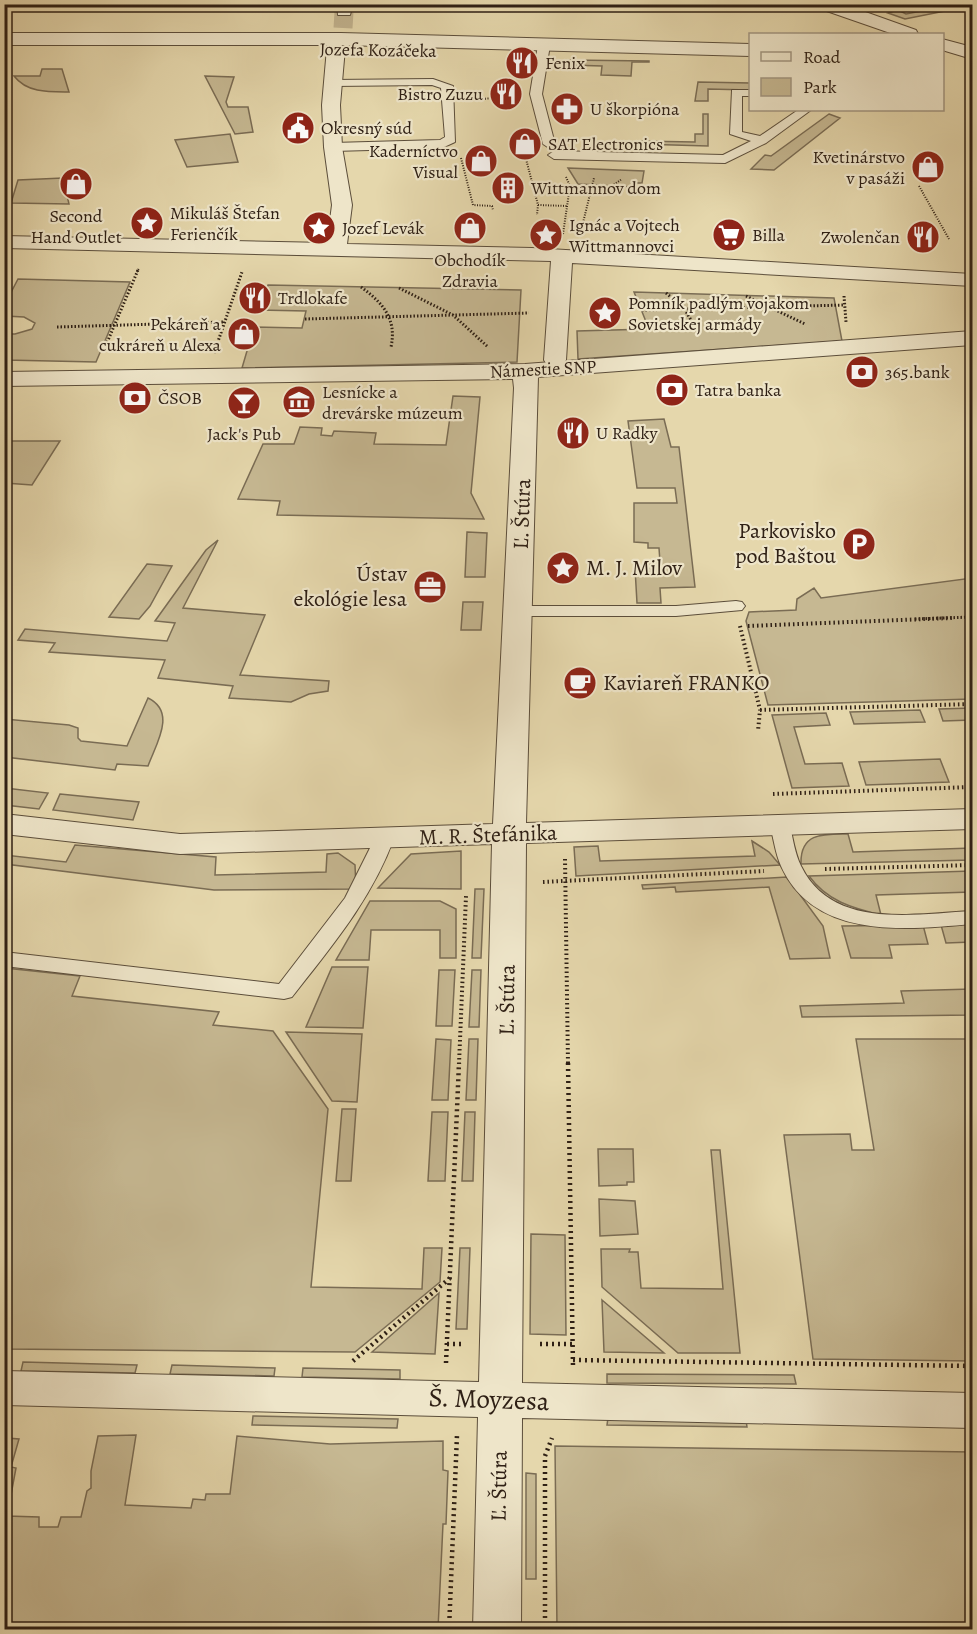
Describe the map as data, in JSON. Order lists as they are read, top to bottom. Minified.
{"streets":{"street":["Jozefa Kozáčeka","Námestie SNP","Ľ. Štúra","M. R. Štefánika","Š. Moyzesa"]},"crossings":[["Námestie SNP","Ľ. Štúra"],["Ľ. Štúra","M. R. Štefánika"],["Ľ. Štúra","Š. Moyzesa"]],"places":{"restaurant":["Fenix","Bistro Zuzu","Zwolenčan","Trdlokafe","U Radky"],"pharmacy":["U škorpióna"],"public building":["Okresný súd"],"shop":["SAT Electronics","Kaderníctvo Visual","Kvetinárstvo v pasáži","Second Hand Outlet","Obchodík Zdravia","Pekáreň a cukráreň u Alexa"],"building":["Wittmannov dom"],"place":["Mikuláš Štefan Ferienčík","Jozef Levák","Ignác a Vojtech Wittmannovci","Pomník padlým vojakom Sovietskej armády","M. J. Milov"],"supermarket":["Billa"],"bank":["365.bank","Tatra banka","ČSOB"],"museum":["Lesnícke a drevárske múzeum"],"bar":["Jack's Pub"],"parking":["Parkovisko pod Baštou"],"office":["Ústav ekológie lesa"],"cafe":["Kaviareň FRANKO"]},"legend":["Road","Park"]}
